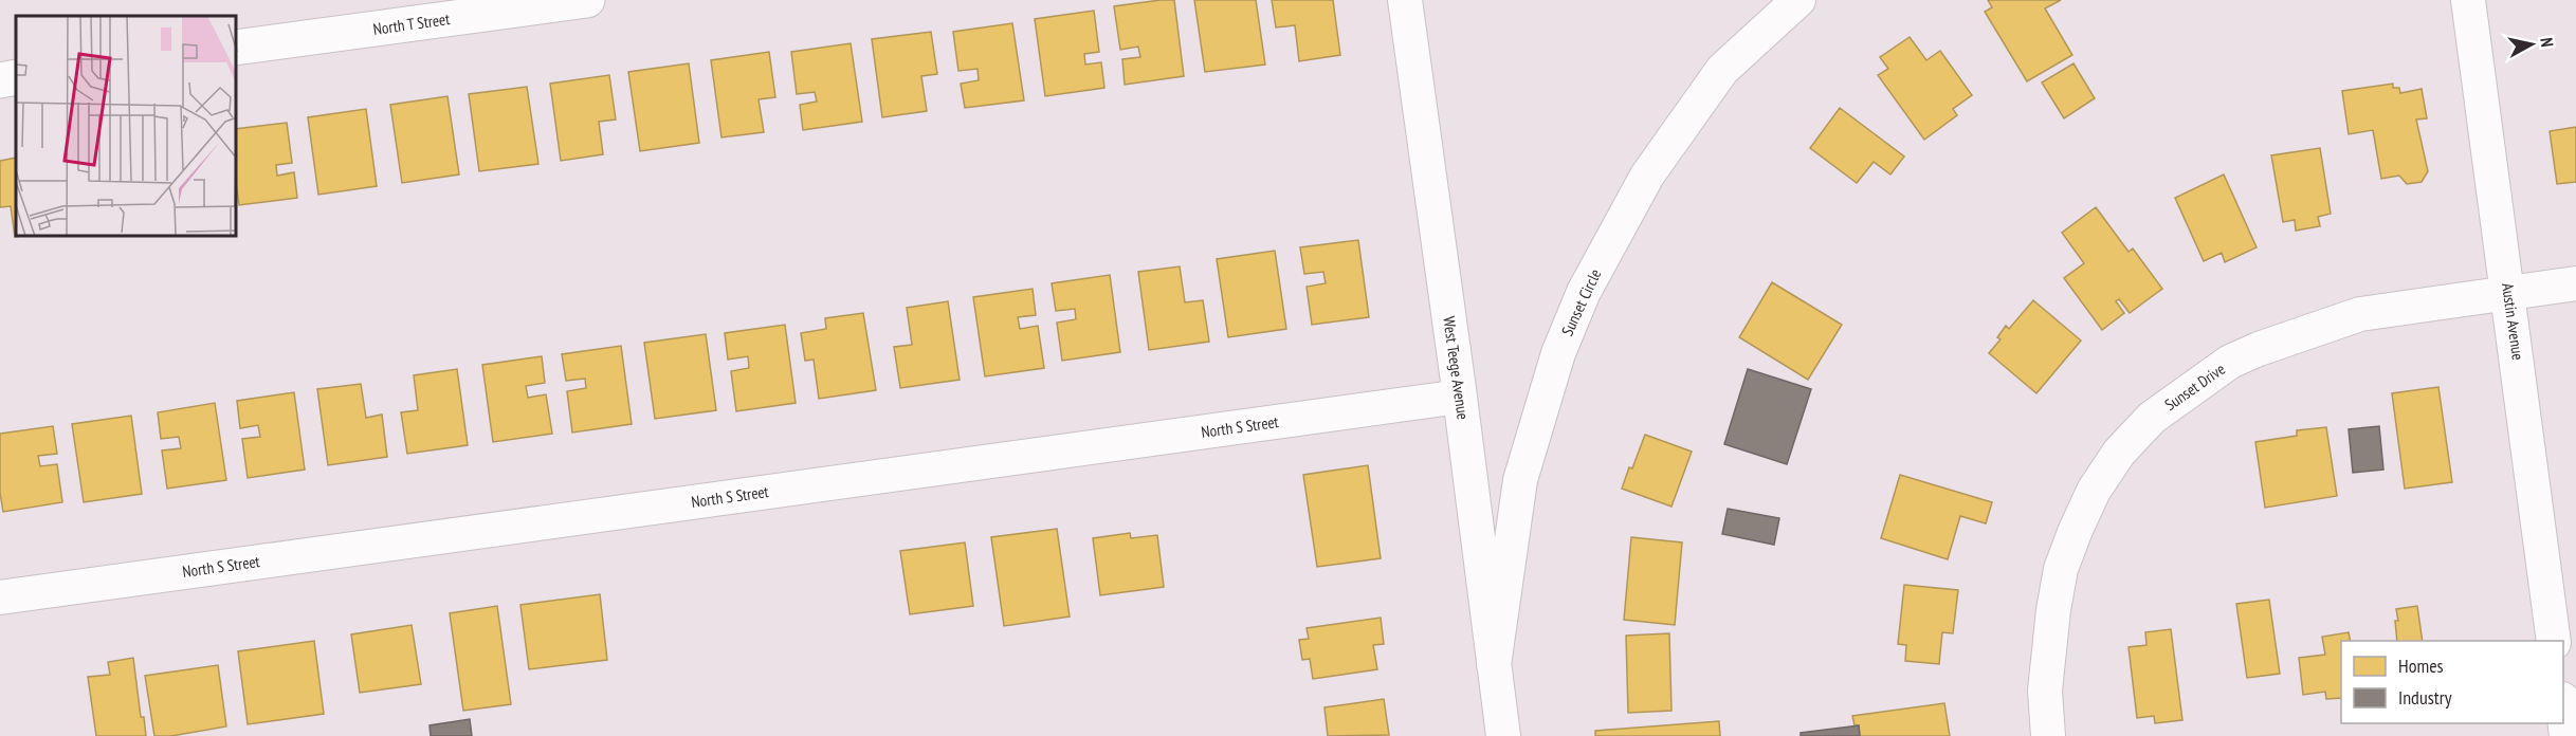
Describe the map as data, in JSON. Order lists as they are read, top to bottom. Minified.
{"streets":{"street":["North T Street","Sunset Circle","Austin Avenue","West Teege Avenue","Sunset Drive","North S Street"]},"crossings":[["Sunset Circle","West Teege Avenue"],["Austin Avenue","Sunset Drive"],["West Teege Avenue","North S Street"]],"legend":["Homes","Industry"],"north":"right"}
